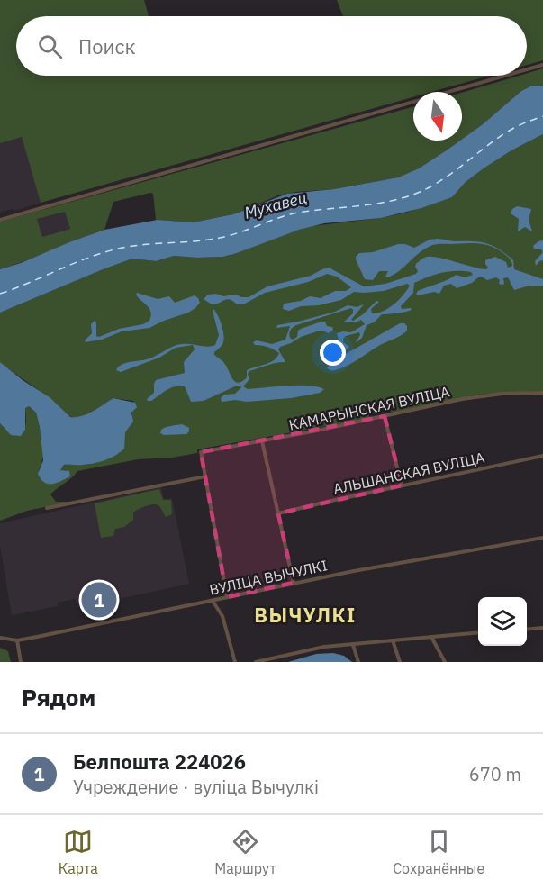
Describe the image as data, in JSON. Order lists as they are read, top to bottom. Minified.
{"streets":{"street":["КАМАРЫНСКАЯ ВУЛІЦА","АЛЬШАНСКАЯ ВУЛІЦА","ВУЛІЦА ВЫЧУЛКІ"]},"districts":["ВЫЧУЛКІ"],"water":["Мухавец"],"north":"bottom","page":{"search":"Поиск","pins":"1","heading":"Рядом","list":[{"mark":"1","name":"Белпошта 224026","note":"Учреждение · вуліца Вычулкі","value":"670 m"}],"nav":["Карта","Маршрут","Сохранённые"]}}
